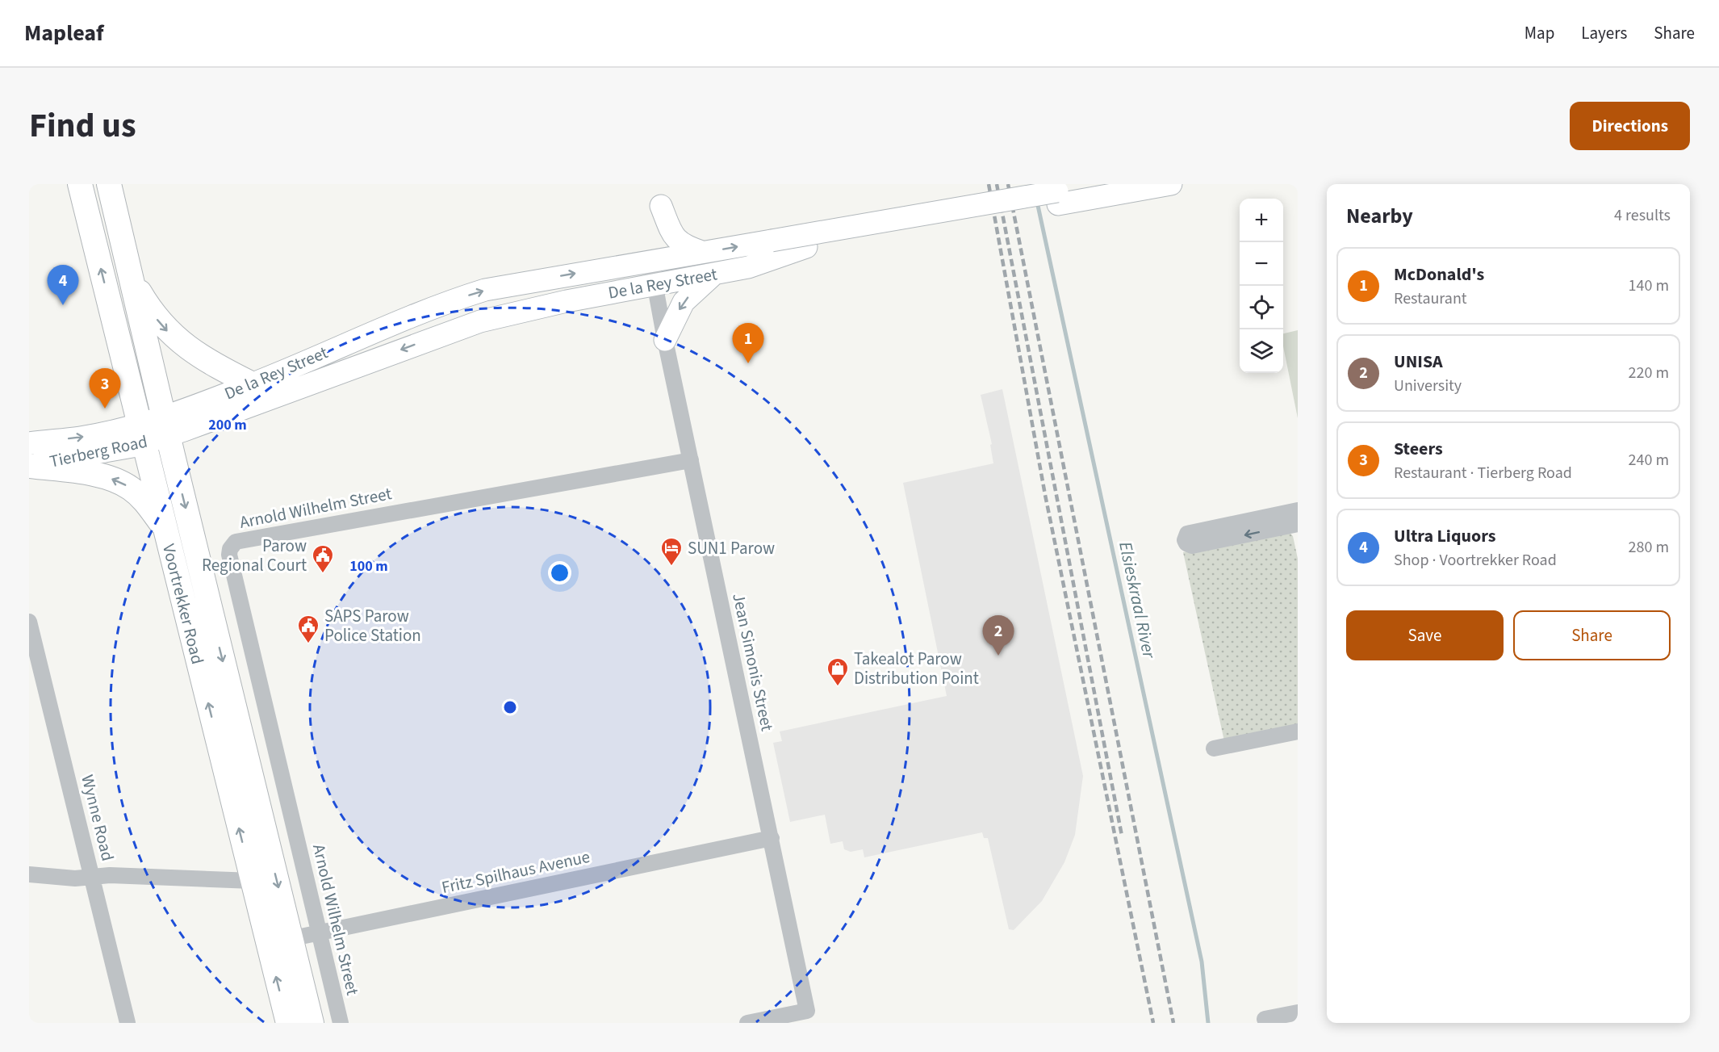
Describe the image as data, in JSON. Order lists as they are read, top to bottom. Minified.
{"streets":{"main road":["De la Rey Street","Tierberg Road","Voortrekker Road"],"street":["Arnold Wilhelm Street","Jean Simonis Street","Wynne Road","Fritz Spilhaus Avenue"]},"crossings":[["De la Rey Street","Tierberg Road"],["De la Rey Street","Voortrekker Road"],["De la Rey Street","Jean Simonis Street"],["Tierberg Road","Voortrekker Road"],["Arnold Wilhelm Street","Jean Simonis Street"],["Arnold Wilhelm Street","Fritz Spilhaus Avenue"],["Voortrekker Road","Fritz Spilhaus Avenue"],["Jean Simonis Street","Fritz Spilhaus Avenue"]],"water":["Elsieskraal River"],"places":{"hotel":["SUN1 Parow"],"public building":["Parow Regional Court","SAPS Parow Police Station"],"shop":["Takealot Parow Distribution Point"]},"page":{"header":"Mapleaf","nav":["Map","Layers","Share"],"title":"Find us","buttons":["Directions",["Save","Share"]],"heading":["Nearby","4 results"],"map_buttons":["+","−"],"list":[{"mark":"1","name":"McDonald's","note":"Restaurant","value":"140 m"},{"mark":"2","name":"UNISA","note":"University","value":"220 m"},{"mark":"3","name":"Steers","note":"Restaurant · Tierberg Road","value":"240 m"},{"mark":"4","name":"Ultra Liquors","note":"Shop · Voortrekker Road","value":"280 m"}],"pins":["4","1","3","2"]},"rings":["200 m","100 m"]}
